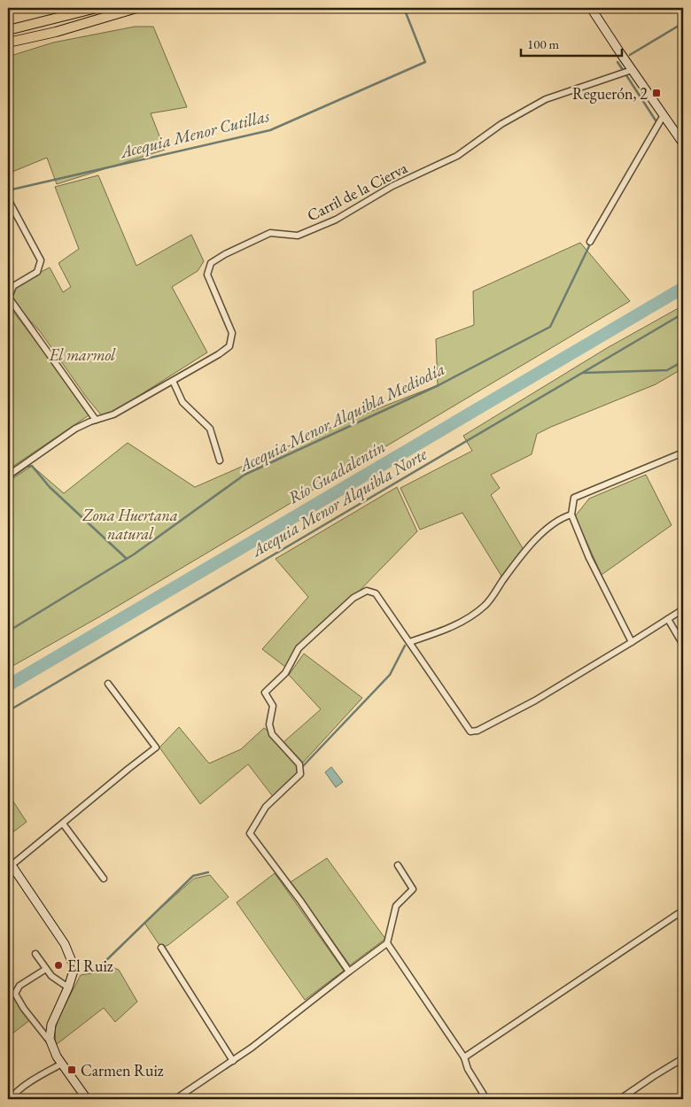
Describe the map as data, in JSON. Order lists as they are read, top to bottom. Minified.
{"streets":{"street":["Carril de la Cierva"]},"water":["Acequia Menor Cutillas","Acequia Menor Alquibla Mediodía","Río Guadalentín","Acequia Menor Alquibla Norte"],"parks":["El marmol","Zona Huertana natural"],"places":{"transit":["Reguerón, 2","Carmen Ruiz"],"other":["El Ruiz"]},"scale_bar":"100 m"}
